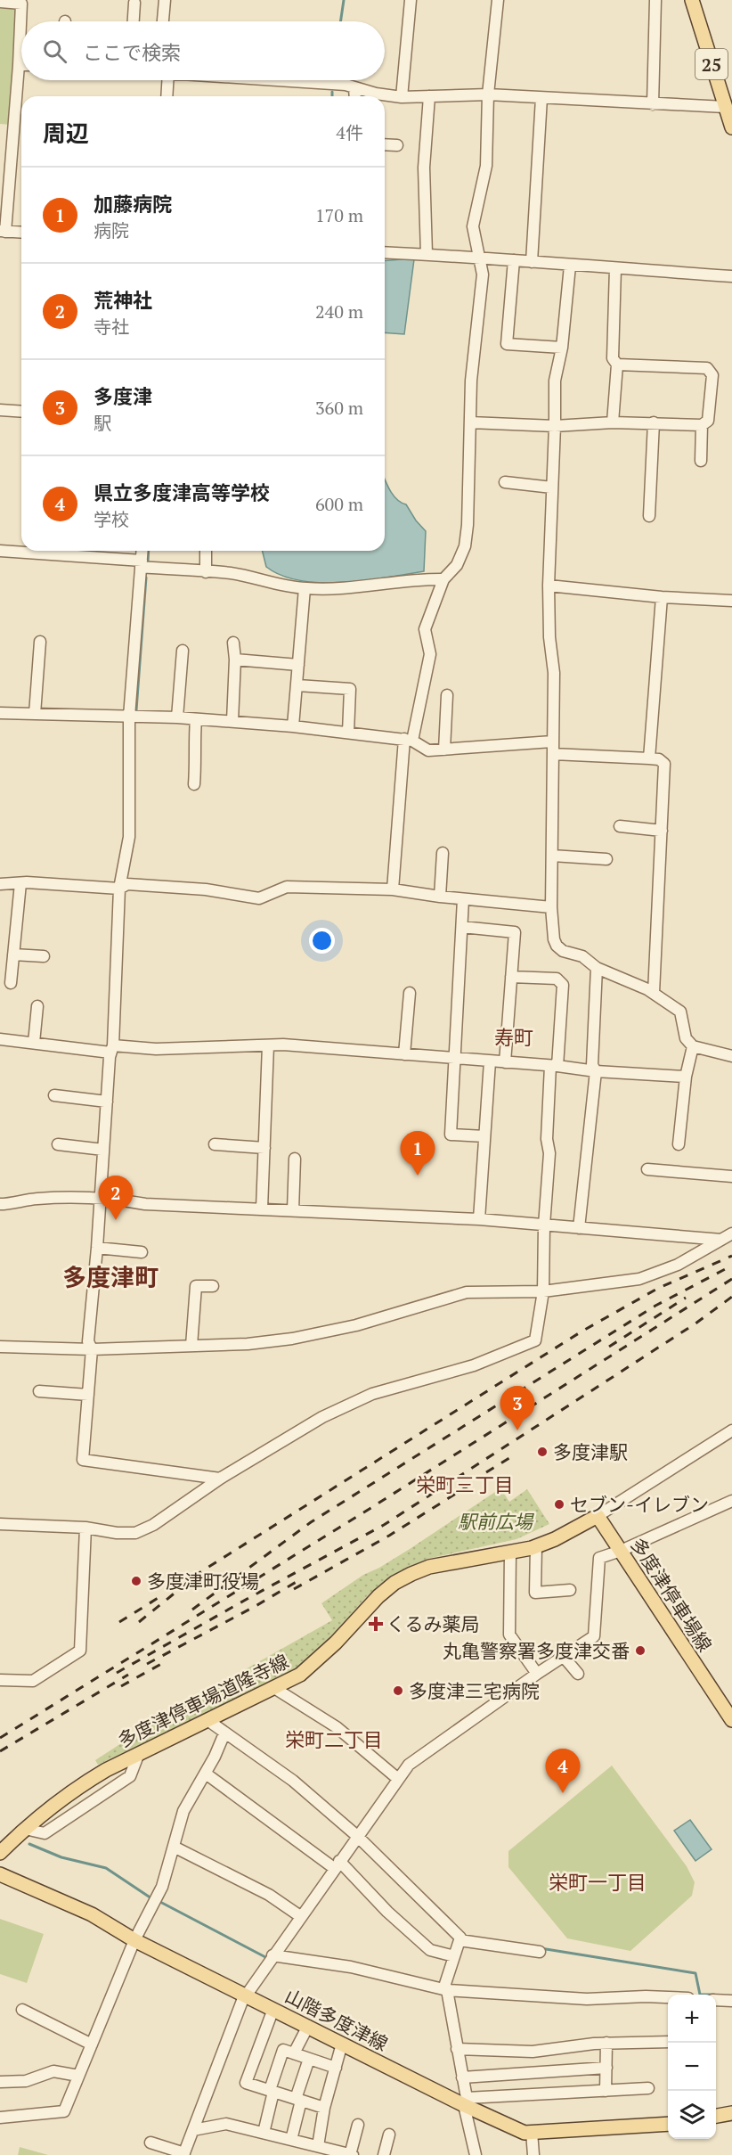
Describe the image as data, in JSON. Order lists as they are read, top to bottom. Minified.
{"streets":{"main road":["25","多度津停車場線","多度津停車場道隆寺線","山階多度津線"]},"crossings":[["多度津停車場線","多度津停車場道隆寺線"]],"districts":["寿町","多度津町","栄町三丁目","栄町二丁目","栄町一丁目"],"parks":["駅前広場"],"places":{"other":["多度津駅","セブン-イレブン","多度津町役場","丸亀警察署多度津交番","多度津三宅病院"],"health":["くるみ薬局"]},"page":{"search":"ここで検索","heading":["周辺","4件"],"list":[{"mark":"1","name":"加藤病院","note":"病院","value":"170 m"},{"mark":"2","name":"荒神社","note":"寺社","value":"240 m"},{"mark":"3","name":"多度津","note":"駅","value":"360 m"},{"mark":"4","name":"県立多度津高等学校","note":"学校","value":"600 m"}],"pins":["1","2","3","4"],"map_buttons":["+","−"]}}
